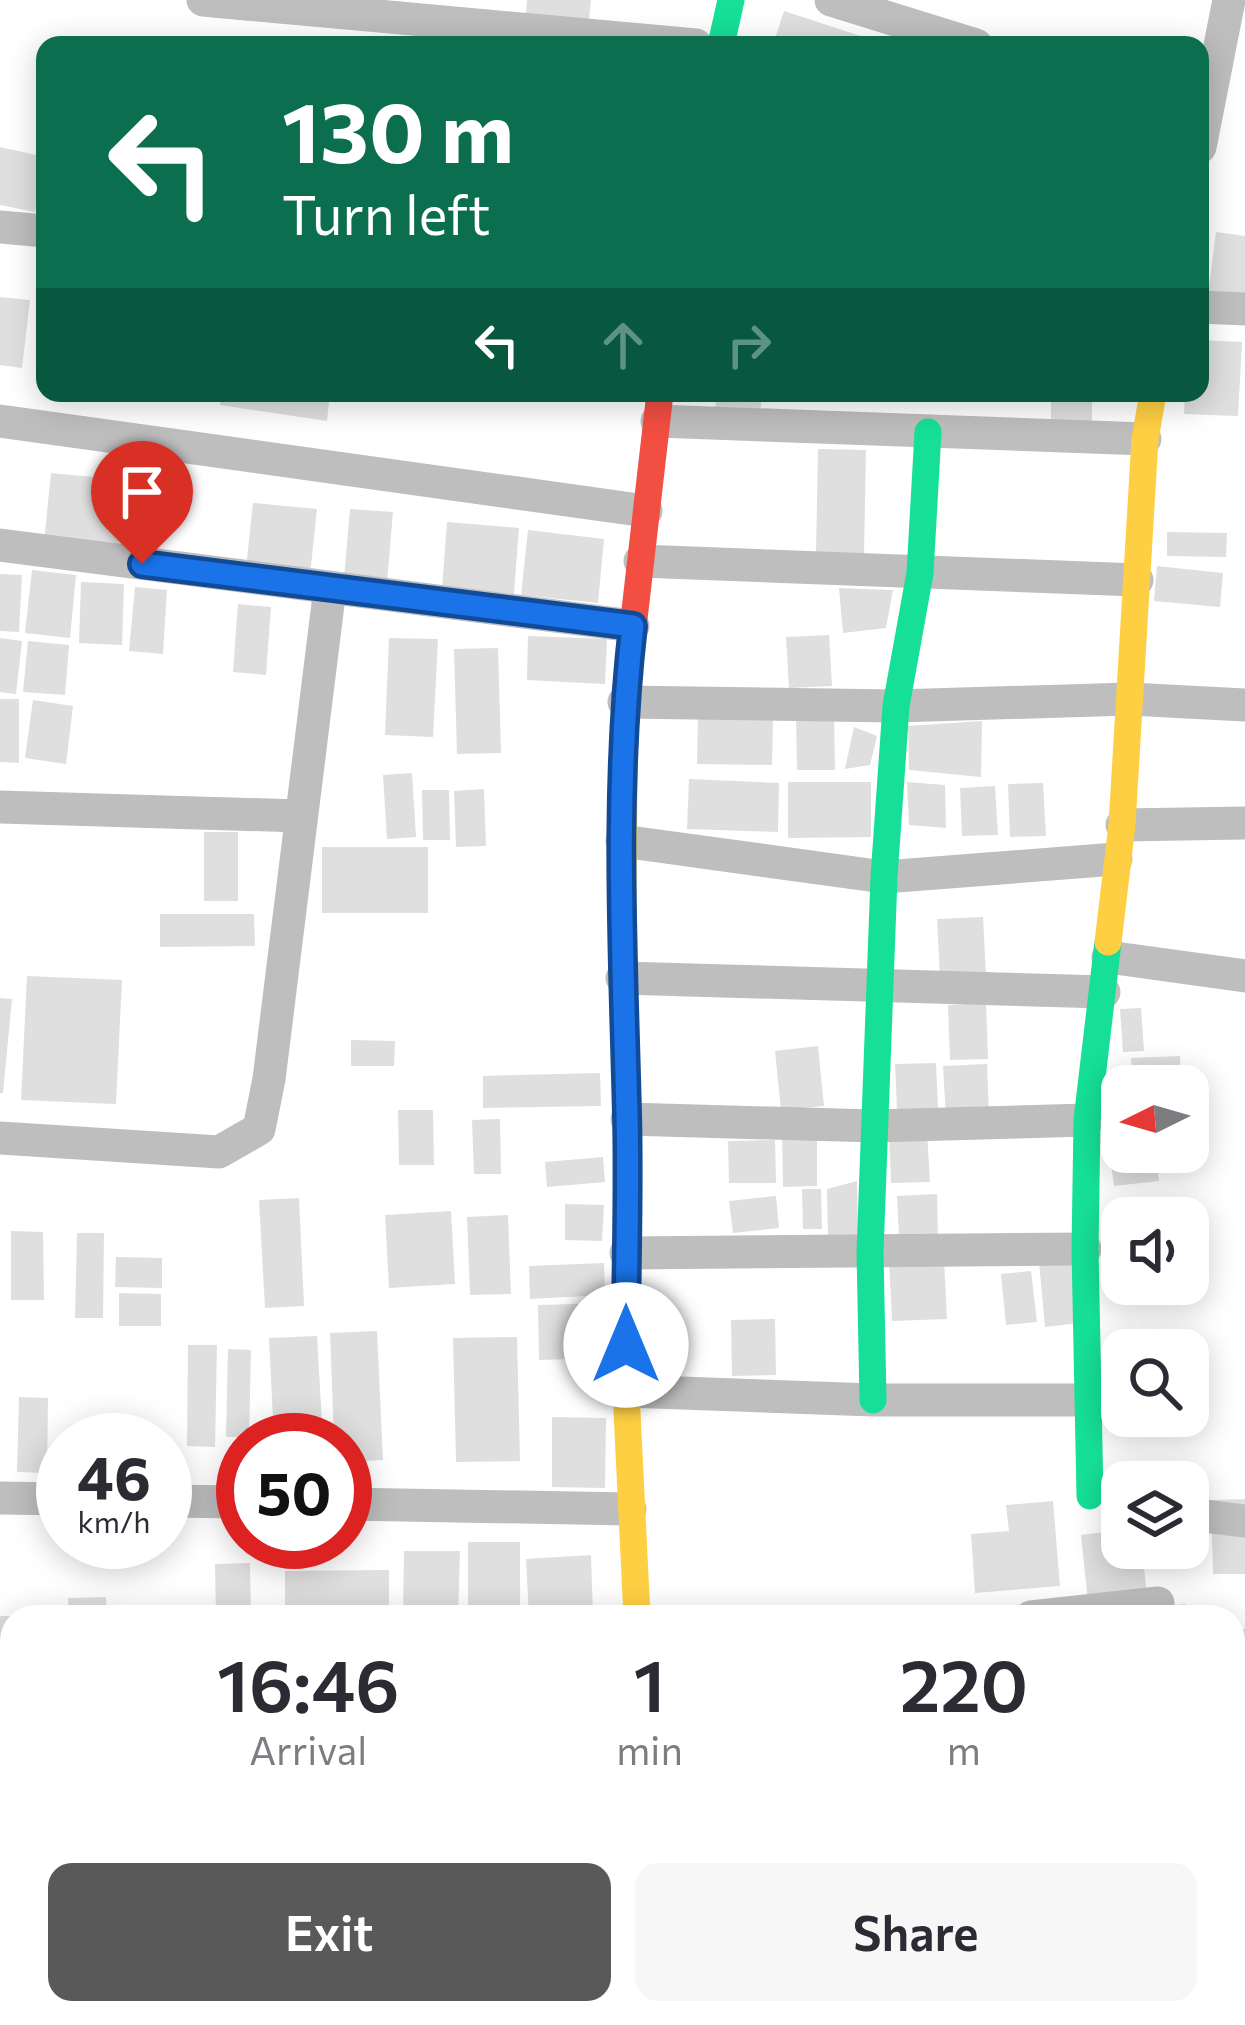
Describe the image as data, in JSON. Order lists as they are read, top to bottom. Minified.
{"north":"left","page":{"turn":["130 m","Turn left"],"speed":"46 km/h","limit":"50","eta":["16:46","Arrival","1","min","220","m"],"buttons":["Exit","Share"]}}
